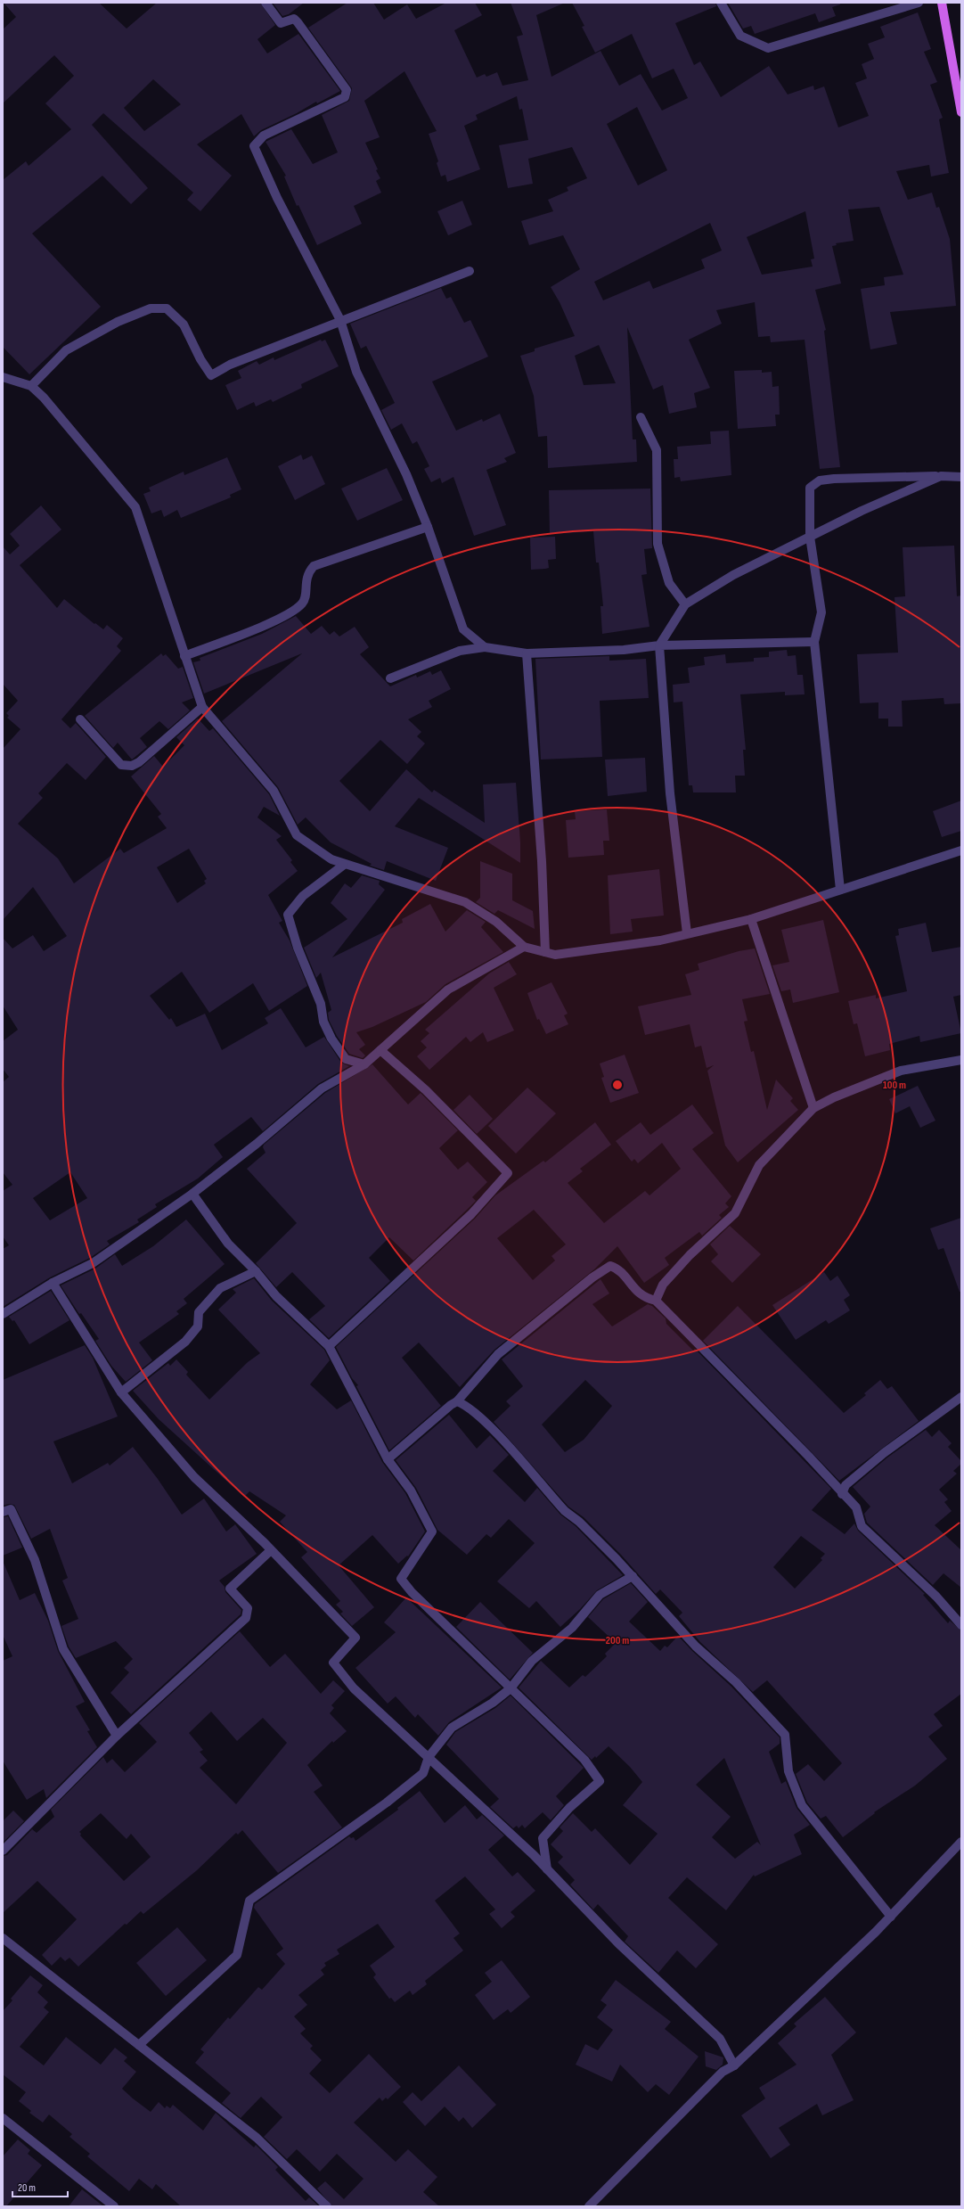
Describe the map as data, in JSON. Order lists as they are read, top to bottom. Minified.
{"scale_bar":"20 m","rings":["100 m","200 m"]}
